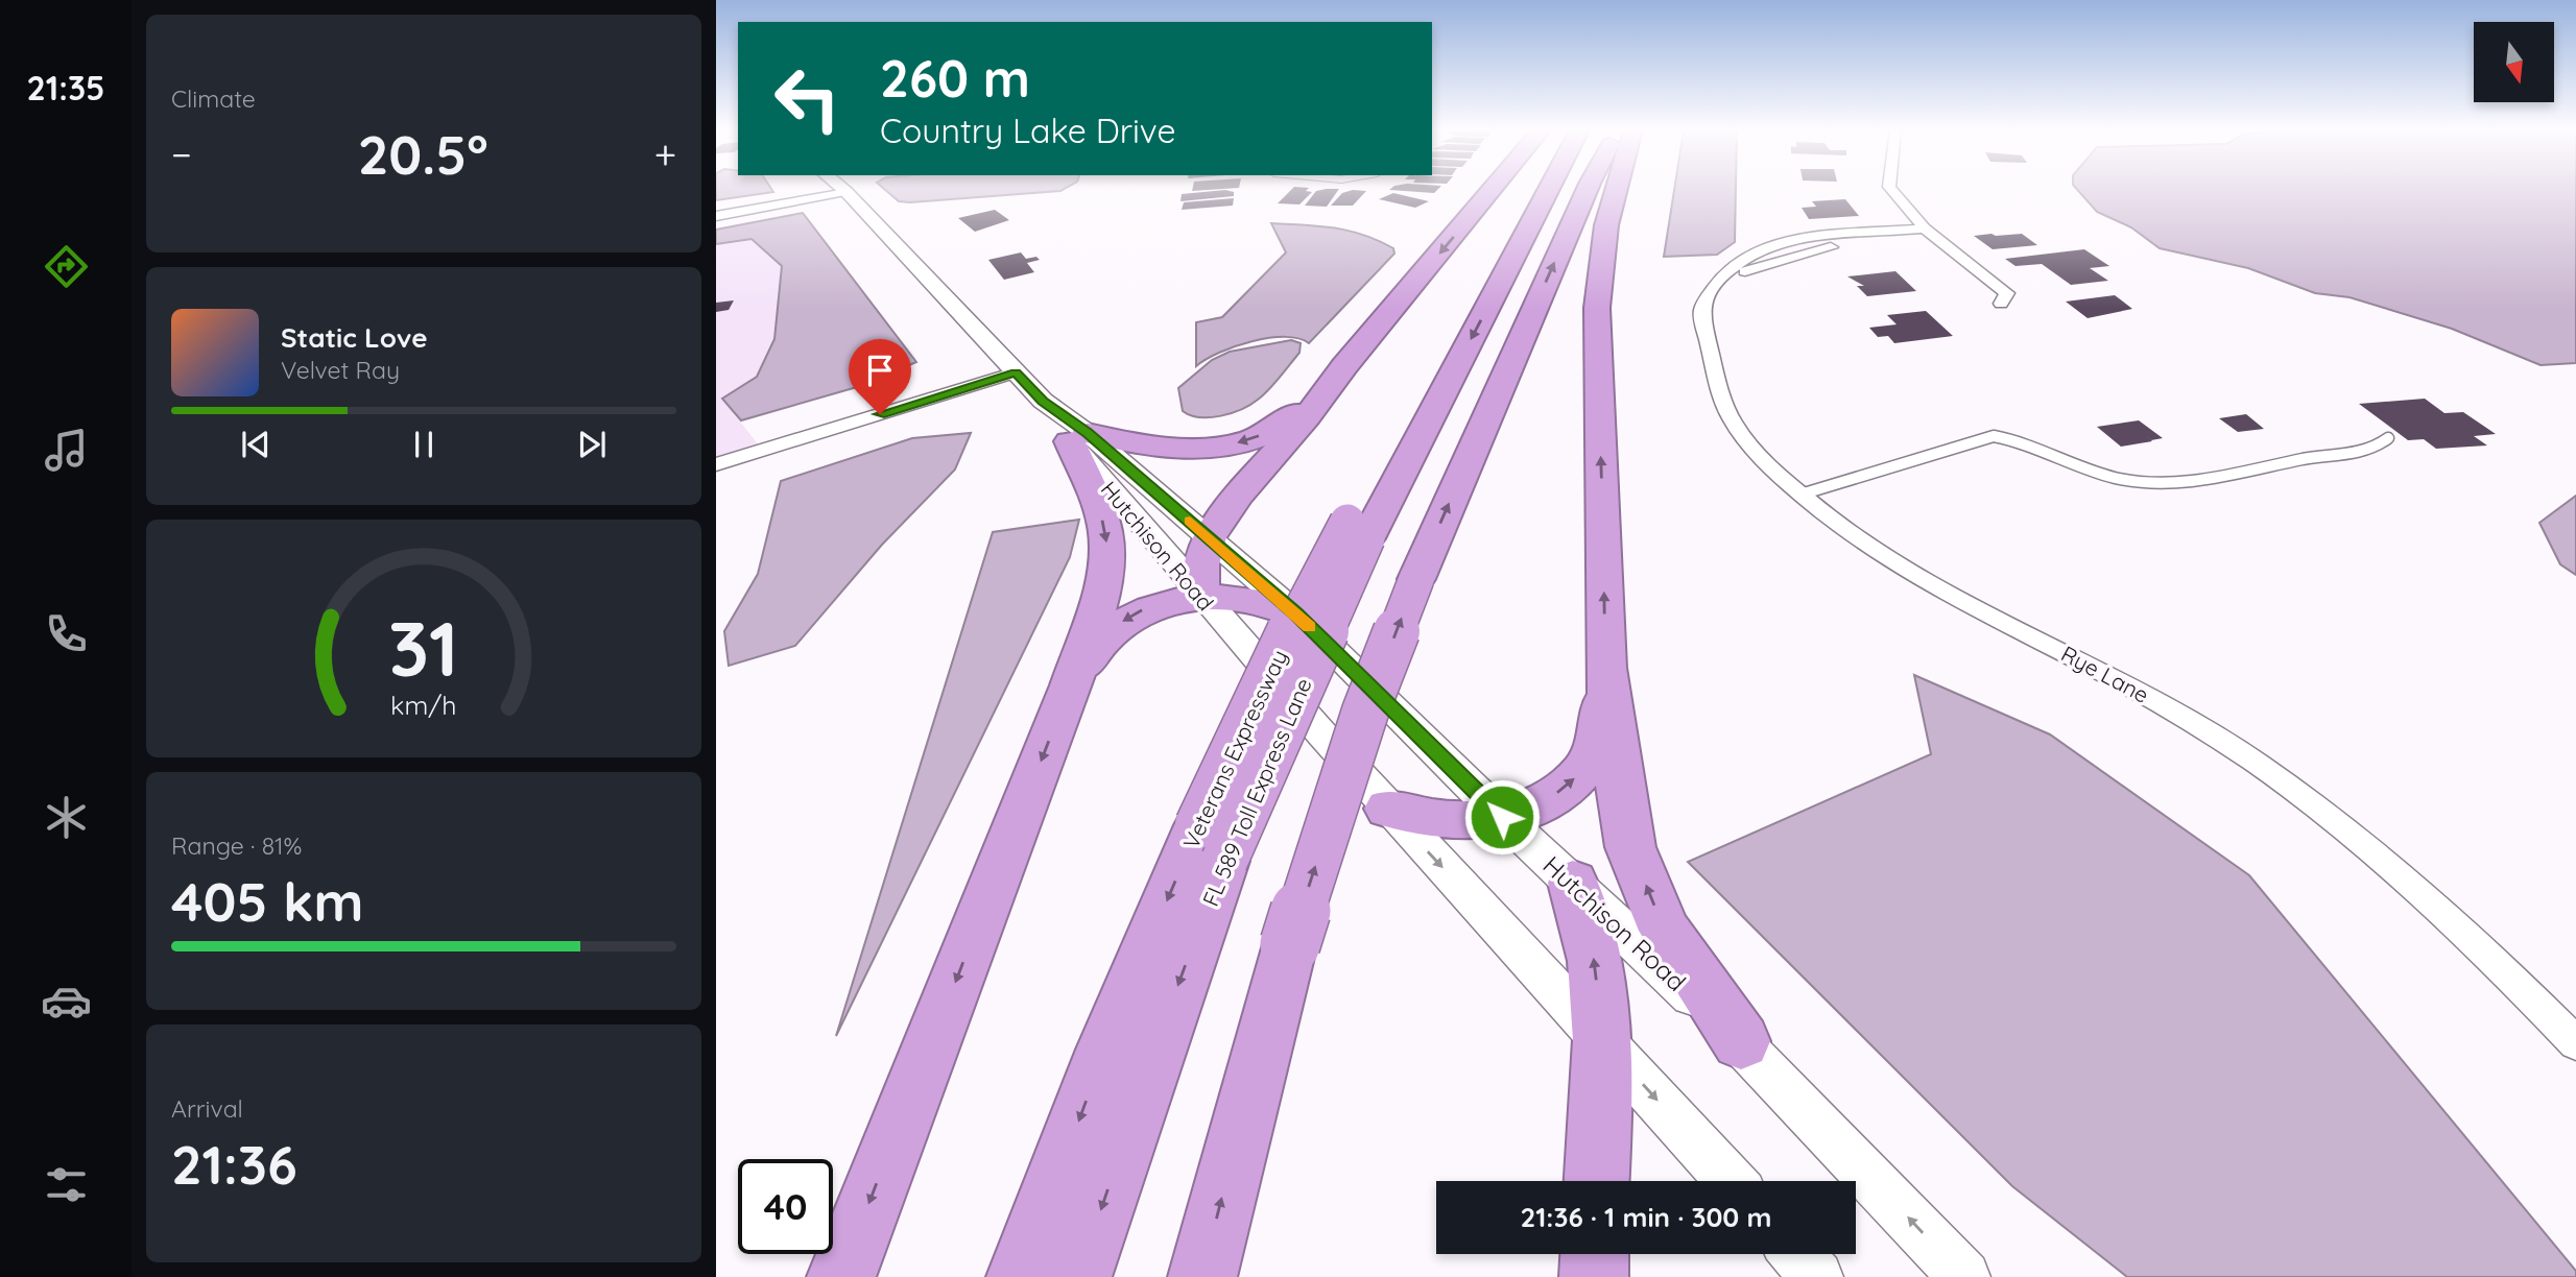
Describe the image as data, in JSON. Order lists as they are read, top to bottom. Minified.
{"streets":{"highway":["Veterans Expressway","FL 589 Toll Express Lane"],"street":["Hutchison Road","Rye Lane"]},"crossings":[["Veterans Expressway","FL 589 Toll Express Lane"]],"north":"bottom","page":{"tabs":"21:35","tile":["Climate",["Range · 81%","405 km"],["Arrival","21:36"]],"turn":["260 m","Country Lake Drive"],"heat":["−","20.5°","+"],"song":["Static Love","Velvet Ray"],"limit":"40","trip":"21:36 · 1 min · 300 m","gauge":["31","km/h"]}}
